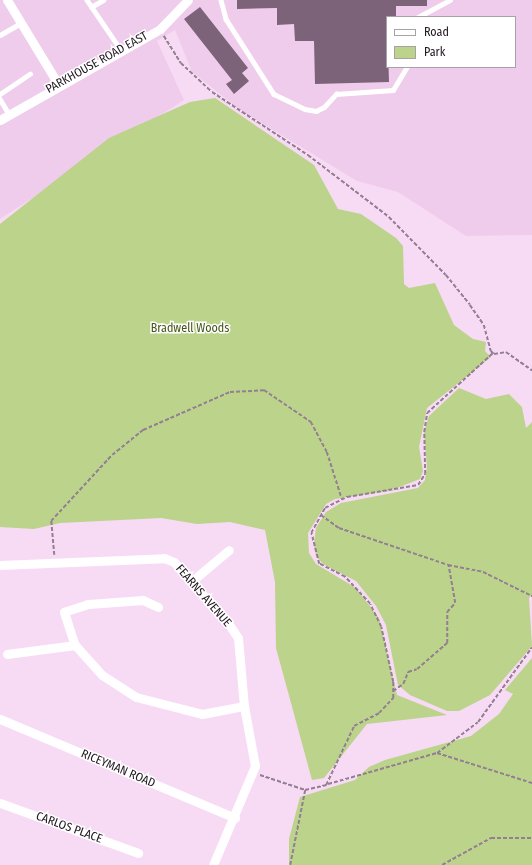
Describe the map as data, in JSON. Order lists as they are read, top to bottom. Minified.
{"streets":{"street":["PARKHOUSE ROAD EAST","FEARNS AVENUE","RICEYMAN ROAD","CARLOS PLACE"]},"crossings":[["FEARNS AVENUE","RICEYMAN ROAD"]],"parks":["Bradwell Woods"],"legend":["Road","Park"]}
